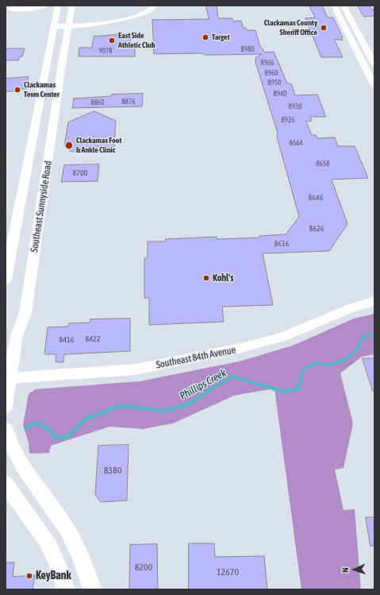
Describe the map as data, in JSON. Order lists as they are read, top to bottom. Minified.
{"streets":{"main road":["Southeast Sunnyside Road"],"street":["Southeast 84th Avenue"]},"crossings":[["Southeast Sunnyside Road","Southeast 84th Avenue"]],"water":["Phillips Creek"],"places":["Clackamas County Sheriff Office","Target","East Side Athletic Club","Clackamas Town Center","Clackamas Foot & Ankle Clinic","Kohl's","KeyBank"],"house_numbers":["8980","9078","8966","8960","8950","8940","8876","8860","8930","8926","8664","8658","8700","8646","8626","8616","8422","8416","8380","8200","12670"],"north":"left"}
